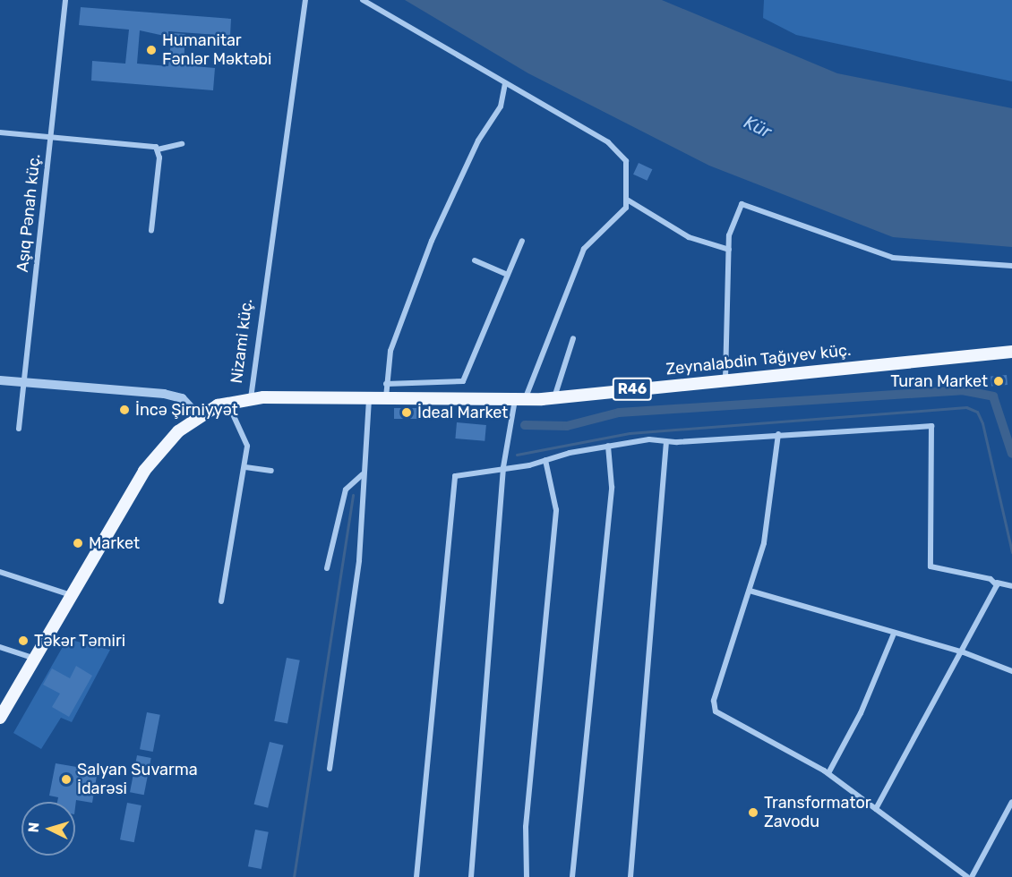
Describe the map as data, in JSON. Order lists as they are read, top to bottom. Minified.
{"streets":{"main road":["Nizami küç.","Zeynalabdin Tağıyev küç.","R46"],"street":["Aşıq Pənah küç."]},"crossings":[["Nizami küç.","Zeynalabdin Tağıyev küç."]],"water":["Kür"],"places":["Humanitar Fənlər Məktəbi","Turan Market","İncə Şirniyyət","İdeal Market","Market","Təkər Təmiri","Salyan Suvarma İdarəsi","Transformator Zavodu"],"north":"left"}
